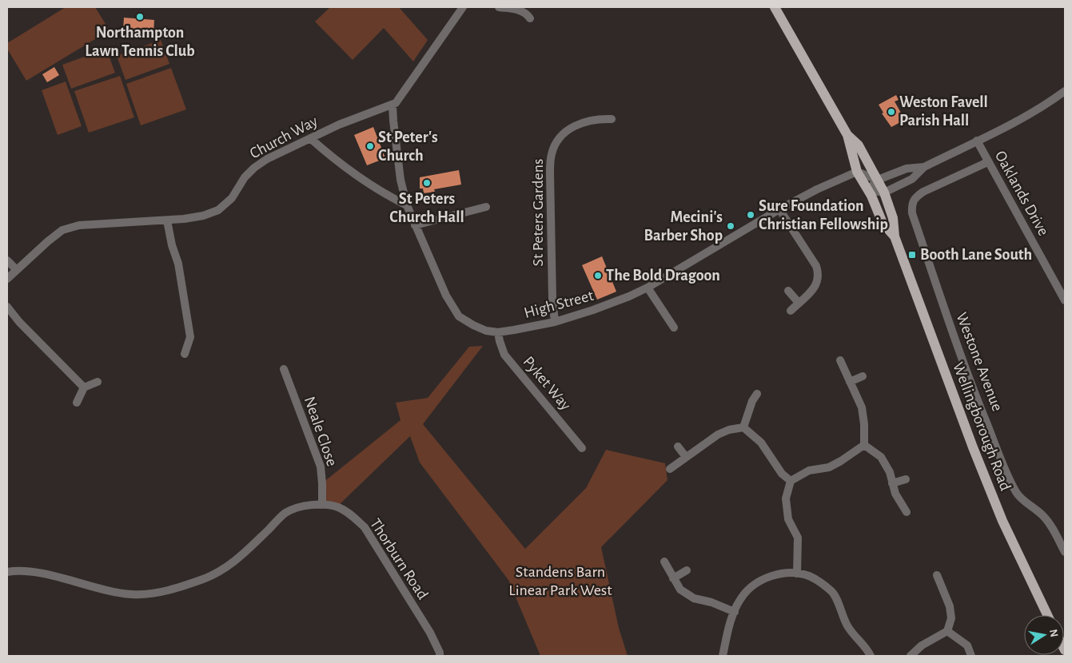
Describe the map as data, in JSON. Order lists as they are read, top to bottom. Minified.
{"streets":{"main road":["Wellingborough Road"],"street":["Church Way","Oaklands Drive","St Peters Gardens","High Street","Westone Avenue","Pyket Way","Neale Close","Thorburn Road"]},"crossings":[["Church Way","High Street"],["Oaklands Drive","Westone Avenue"],["St Peters Gardens","High Street"],["High Street","Pyket Way"],["High Street","Wellingborough Road"],["Neale Close","Thorburn Road"]],"parks":["Standens Barn Linear Park West"],"places":{"other":["Northampton Lawn Tennis Club","Weston Favell Parish Hall","St Peter's Church","St Peters Church Hall","Sure Foundation Christian Fellowship","Mecini's Barber Shop","The Bold Dragoon"],"transit":["Booth Lane South"]},"north":"right"}
